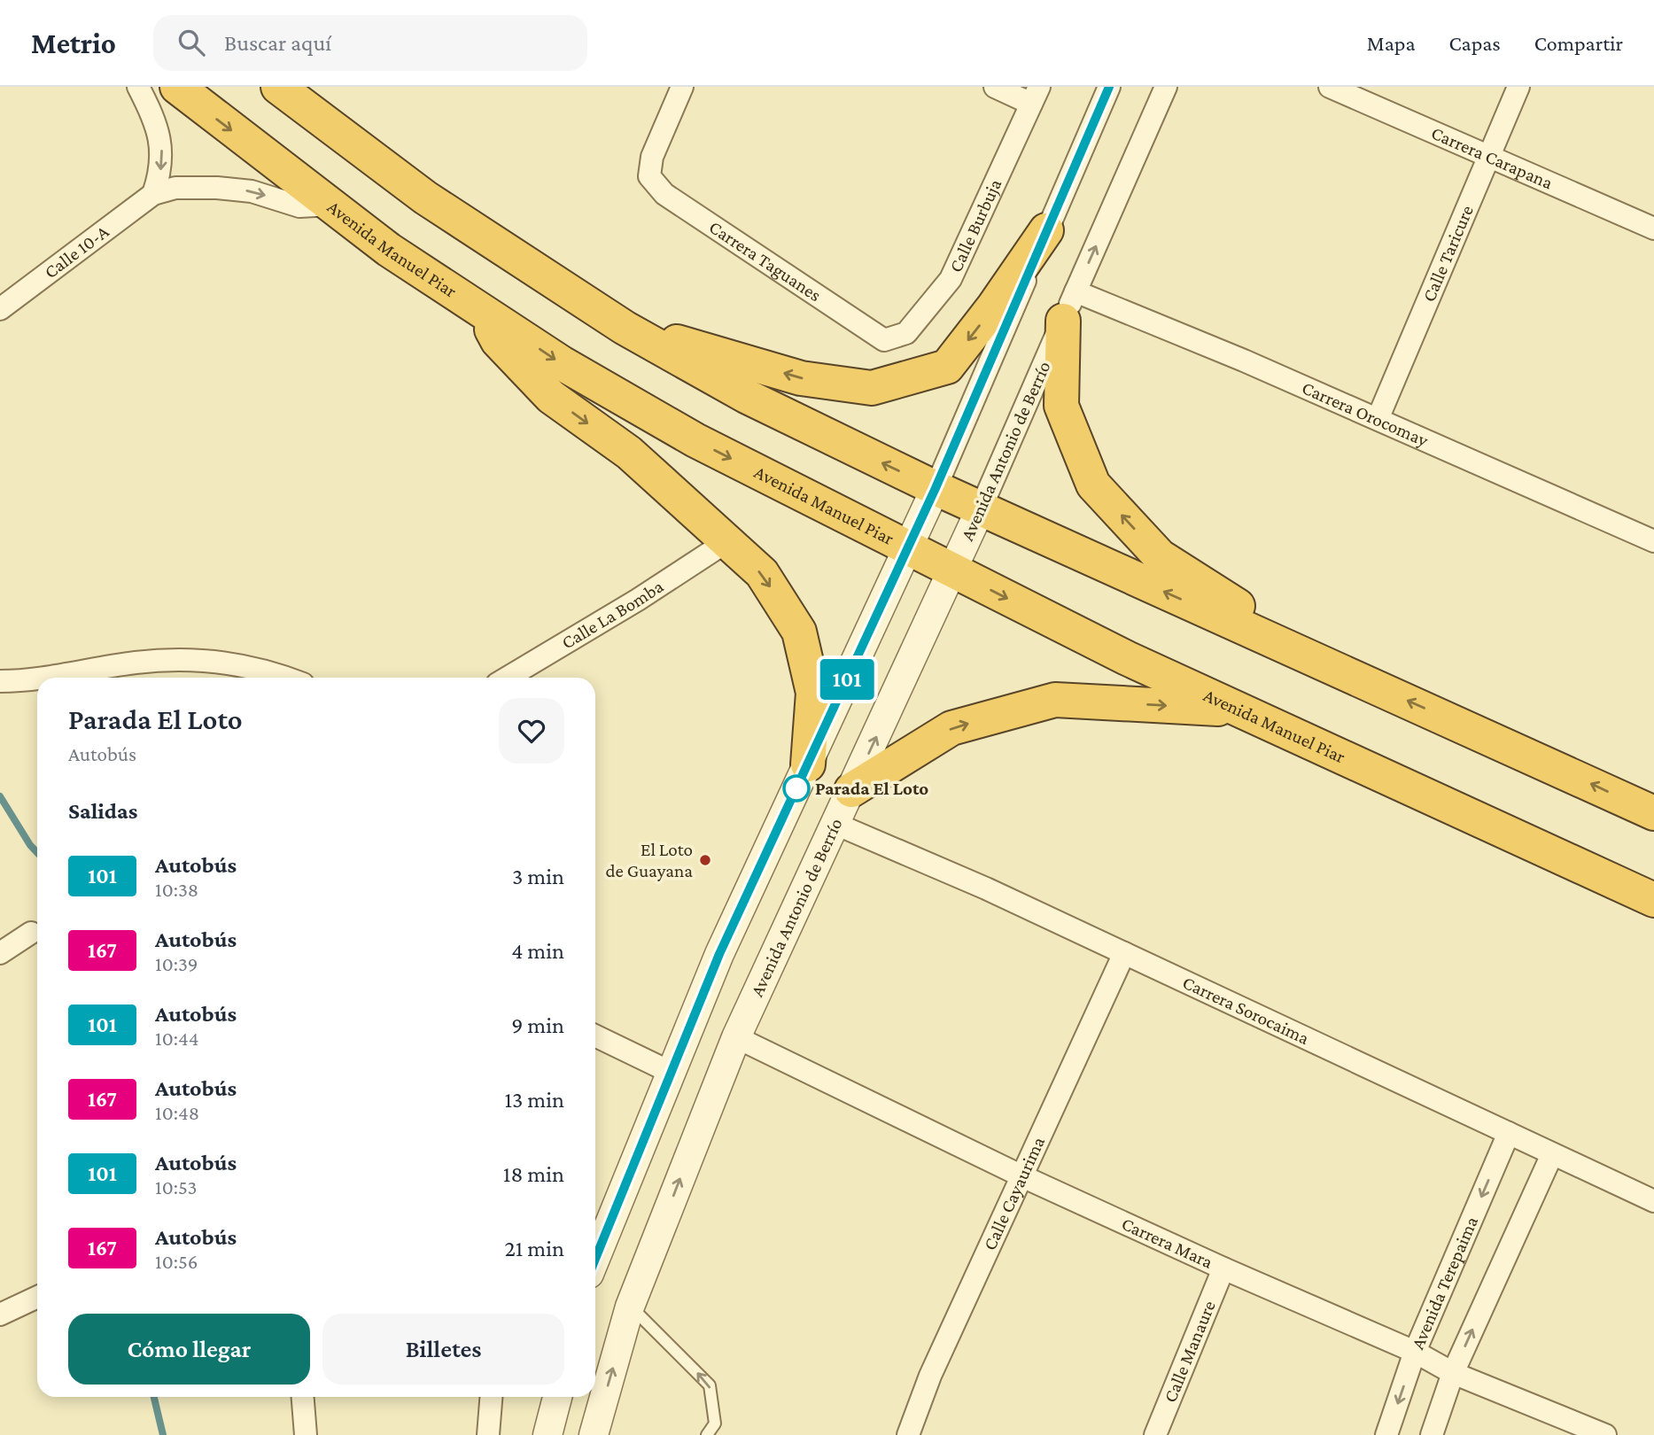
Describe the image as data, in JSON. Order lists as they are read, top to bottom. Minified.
{"streets":{"highway":["Avenida Manuel Piar"],"street":["Carrera Carapana","Calle Burbuja","Calle 10-A","Calle Taricure","Carrera Taguanes","Carrera Orocomay","Avenida Antonio de Berrío","Calle La Bomba","Carrera Sorocaima","Calle Cayaurima","Carrera Mara","Avenida Terepaima","Calle Manaure"]},"crossings":[["Carrera Carapana","Calle Taricure"],["Calle Burbuja","Carrera Taguanes"],["Avenida Manuel Piar","Calle 10-A"],["Avenida Manuel Piar","Avenida Antonio de Berrío"],["Calle Taricure","Carrera Orocomay"],["Carrera Orocomay","Avenida Antonio de Berrío"],["Avenida Antonio de Berrío","Carrera Sorocaima"],["Avenida Antonio de Berrío","Carrera Mara"],["Carrera Sorocaima","Calle Cayaurima"],["Carrera Sorocaima","Avenida Terepaima"],["Calle Cayaurima","Carrera Mara"],["Carrera Mara","Avenida Terepaima"],["Carrera Mara","Calle Manaure"]],"one_way":["Calle 10-A"],"places":["Parada El Loto","El Loto de Guayana"],"lines":["bus line 101"],"page":{"header":"Metrio","search":"Buscar aquí","nav":["Mapa","Capas","Compartir"],"on_map":"101","heading":[["Parada El Loto","Autobús"],"Salidas"],"list":[{"mark":"101","name":"Autobús","note":"10:38","value":"3 min"},{"mark":"167","name":"Autobús","note":"10:39","value":"4 min"},{"mark":"101","name":"Autobús","note":"10:44","value":"9 min"},{"mark":"167","name":"Autobús","note":"10:48","value":"13 min"},{"mark":"101","name":"Autobús","note":"10:53","value":"18 min"},{"mark":"167","name":"Autobús","note":"10:56","value":"21 min"}],"buttons":["Cómo llegar","Billetes"]}}
